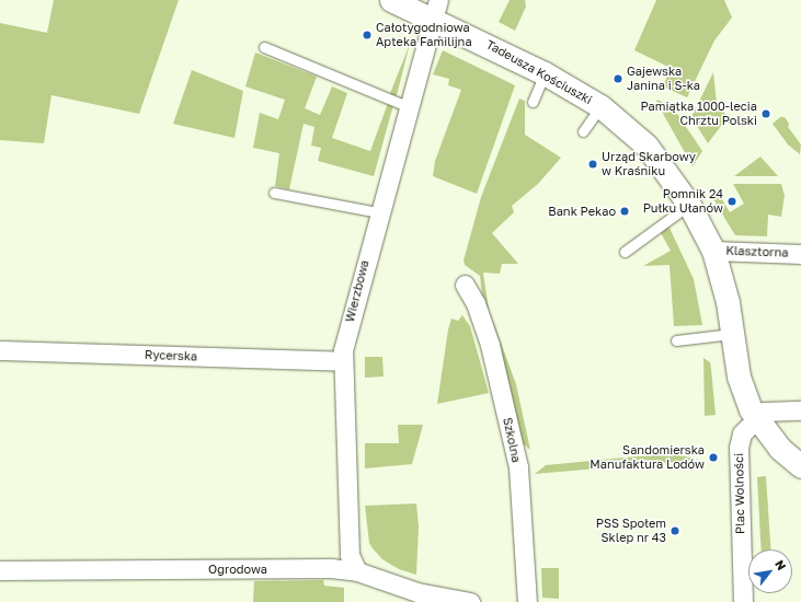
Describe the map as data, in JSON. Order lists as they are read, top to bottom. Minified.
{"streets":{"street":["Tadeusza Kościuszki","Klasztorna","Wierzbowa","Rycerska","Szkolna","Plac Wolności","Ogrodowa"]},"crossings":[["Tadeusza Kościuszki","Klasztorna"],["Tadeusza Kościuszki","Wierzbowa"],["Tadeusza Kościuszki","Plac Wolności"],["Wierzbowa","Rycerska"],["Wierzbowa","Ogrodowa"]],"places":["Całotygodniowa Apteka Familijna","Gajewska Janina i S-ka","Pamiątka 1000-lecia Chrztu Polski","Urząd Skarbowy w Kraśniku","Pomnik 24 Pułku Ułanów","Bank Pekao","Sandomierska Manufaktura Lodów","PSS Społem Sklep nr 43"],"north":"top right"}
